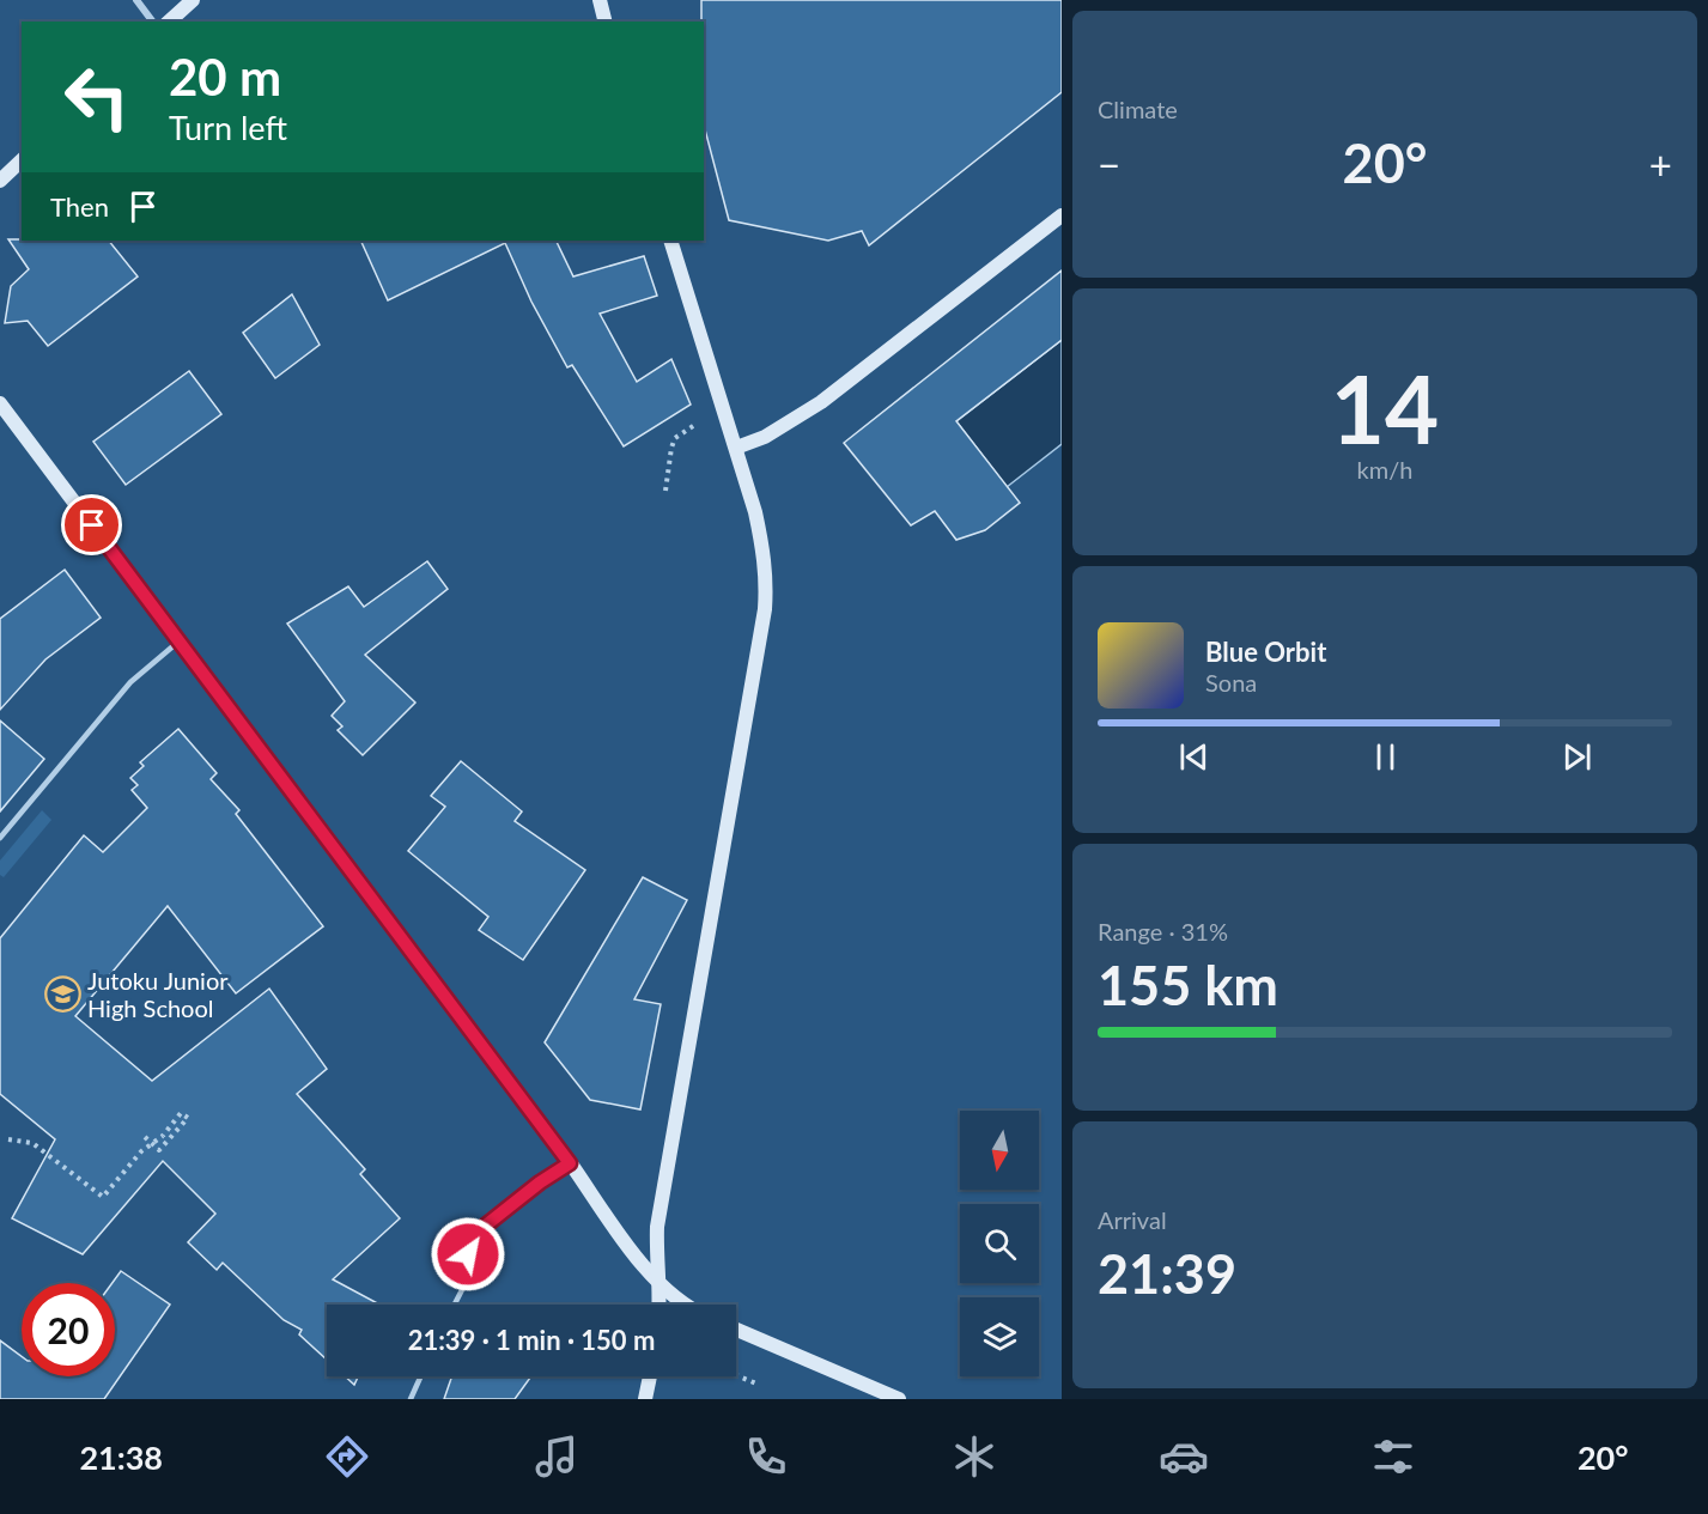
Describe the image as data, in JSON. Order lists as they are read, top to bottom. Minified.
{"places":{"school or university":["Jutoku Junior High School"]},"north":"bottom","page":{"tile":["Climate",["14","km/h"],["Range · 31%","155 km"],["Arrival","21:39"]],"turn":["20 m","Turn left"],"heat":["−","20°","+"],"then":"Then","song":["Blue Orbit","Sona"],"limit":"20","trip":"21:39 · 1 min · 150 m","tabs":["21:38","20°"]}}
